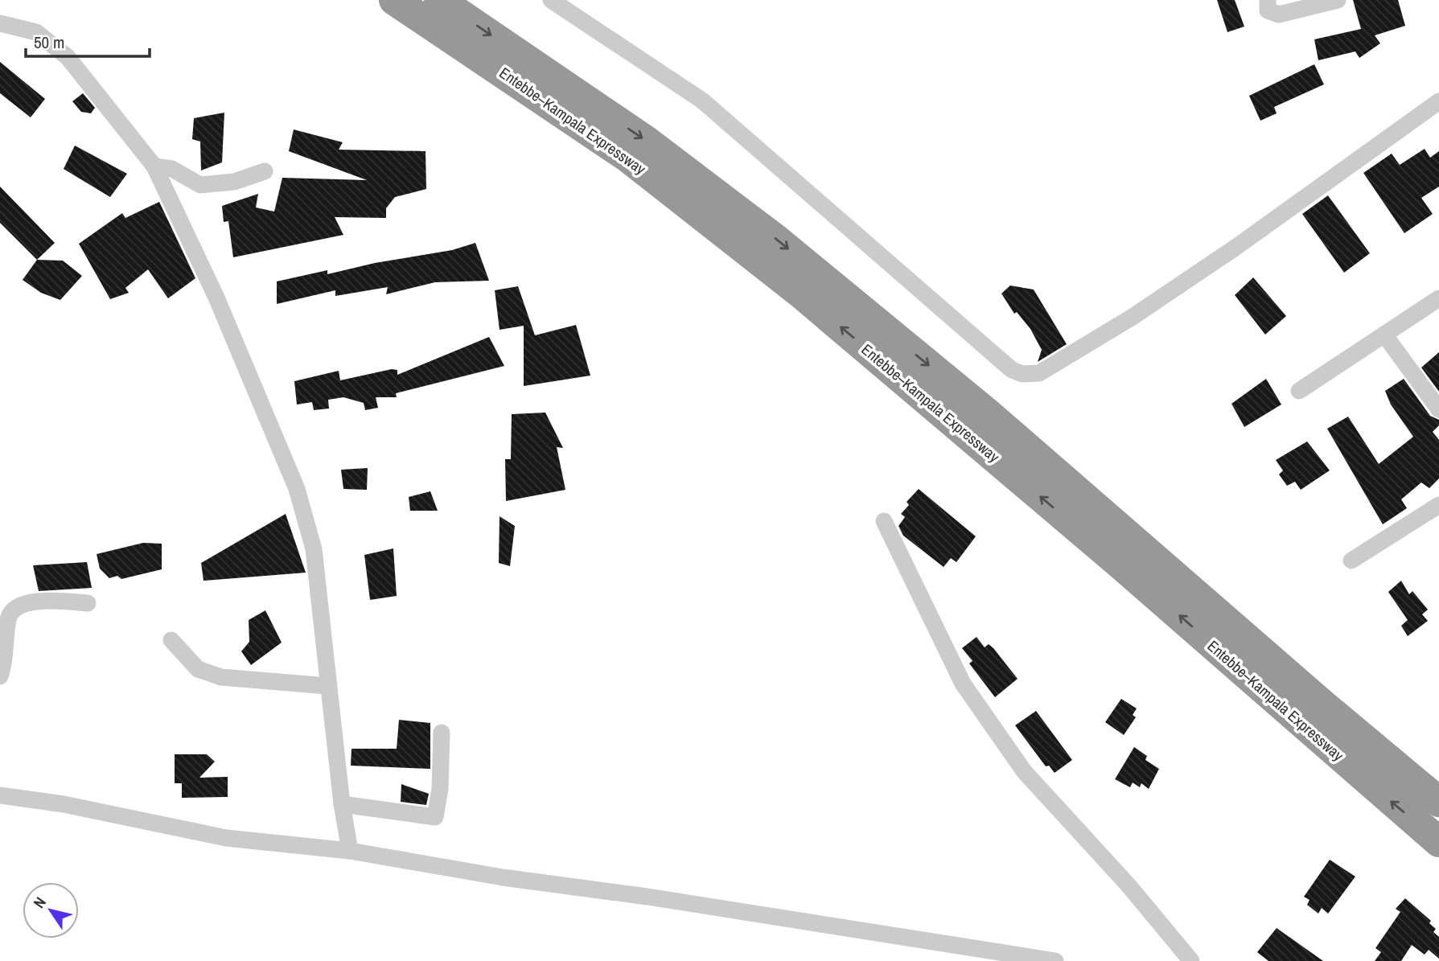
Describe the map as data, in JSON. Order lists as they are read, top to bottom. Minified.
{"streets":{"highway":["Entebbe–Kampala Expressway"]},"scale_bar":"50 m","north":"top left"}
